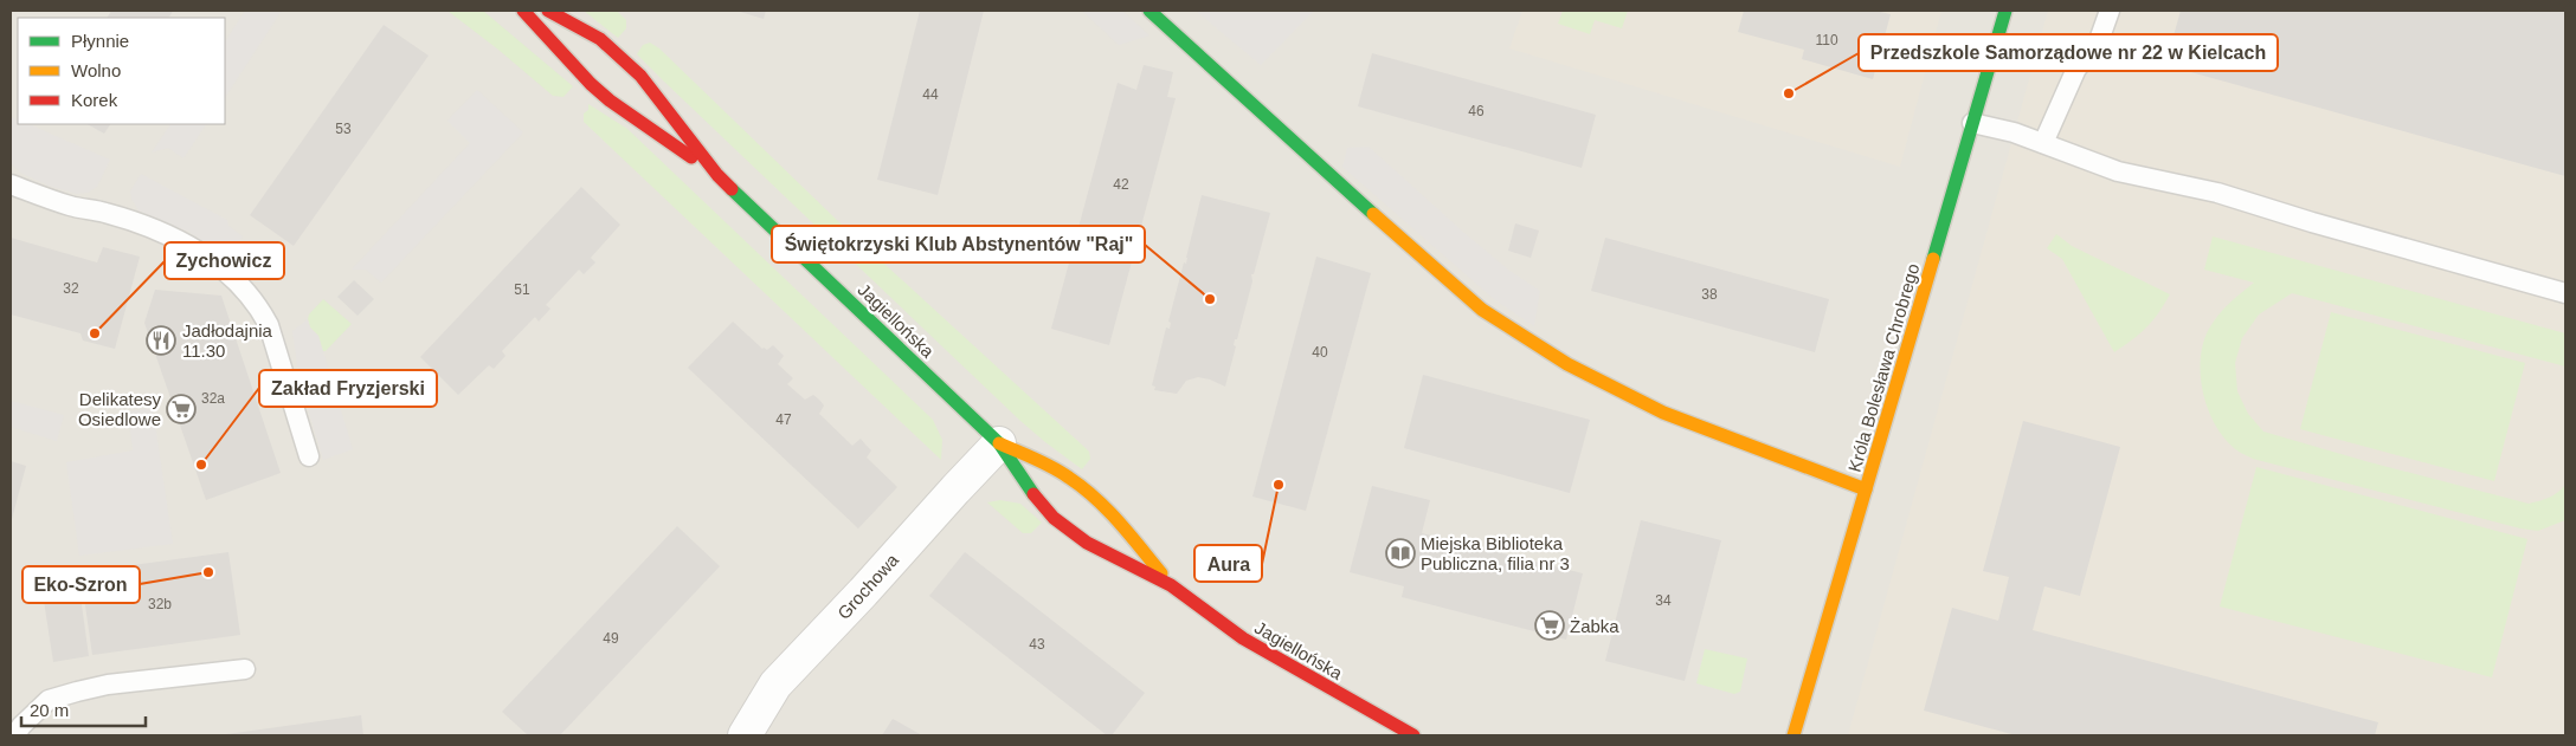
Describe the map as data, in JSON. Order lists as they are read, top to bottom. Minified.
{"streets":{"street":["Jagiellońska","Króla Bolesława Chrobrego","Grochowa"]},"crossings":[["Jagiellońska","Grochowa"]],"places":{"other":["Przedszkole Samorządowe nr 22 w Kielcach","Świętokrzyski Klub Abstynentów \"Raj\"","Zychowicz","Zakład Fryzjerski","Aura","Eko-Szron"],"restaurant":["Jadłodajnia 11.30"],"supermarket":["Delikatesy Osiedlowe","Żabka"],"library":["Miejska Biblioteka Publiczna, filia nr 3"]},"house_numbers":["110","44","46","53","42","32","51","38","40","32a","47","34","32b","49","43"],"legend":["Płynnie","Wolno","Korek"],"scale_bar":"20 m"}
